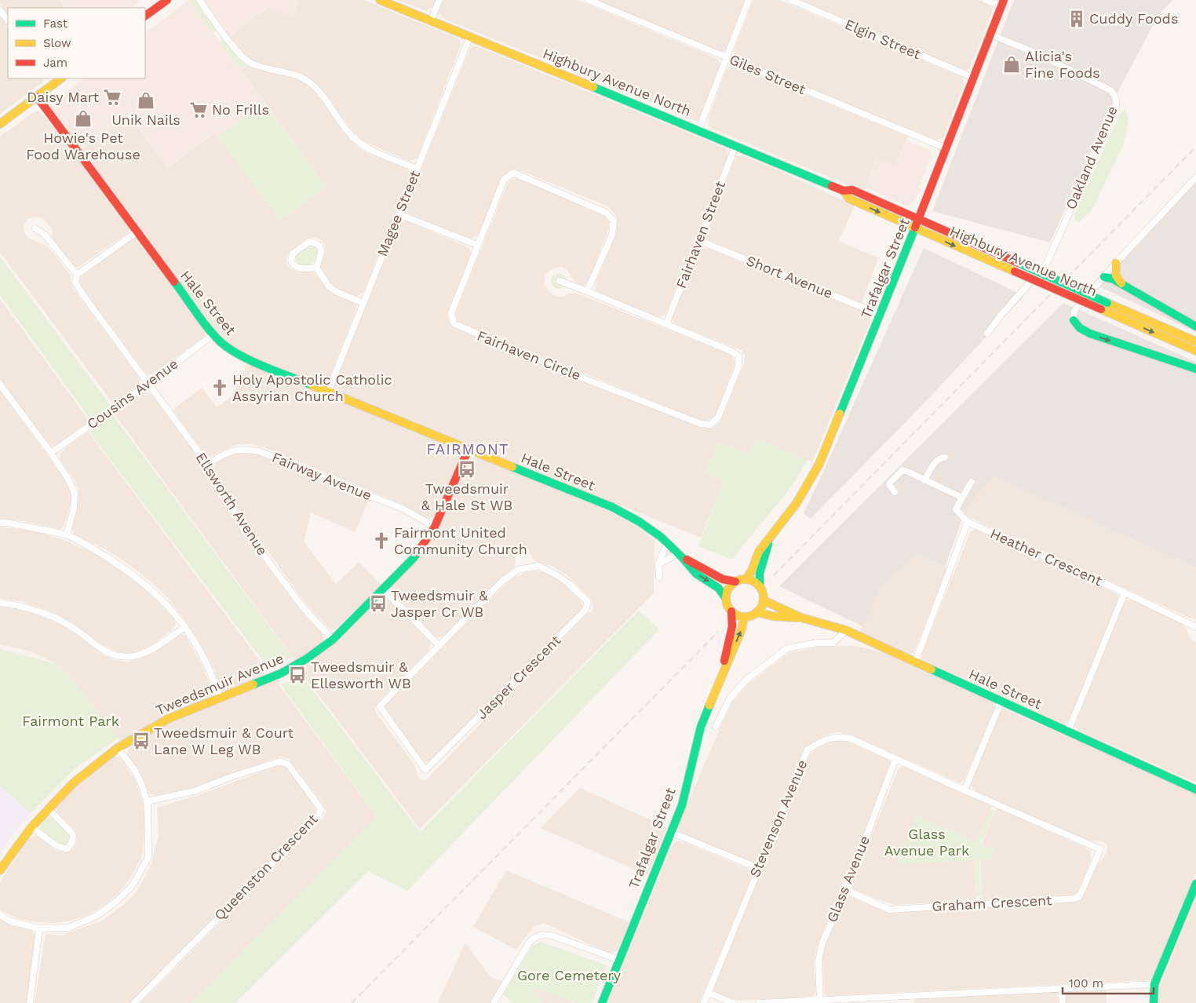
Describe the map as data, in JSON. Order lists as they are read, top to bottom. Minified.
{"streets":{"main road":["Highbury Avenue North","Trafalgar Street","Hale Street","Tweedsmuir Avenue"],"street":["Elgin Street","Giles Street","Oakland Avenue","Magee Street","Fairhaven Street","Short Avenue","Fairhaven Circle","Cousins Avenue","Fairway Avenue","Ellsworth Avenue","Heather Crescent","Jasper Crescent","Stevenson Avenue","Queenston Crescent","Glass Avenue","Graham Crescent"]},"crossings":[["Elgin Street","Trafalgar Street"],["Giles Street","Trafalgar Street"],["Highbury Avenue North","Magee Street"],["Highbury Avenue North","Fairhaven Street"],["Highbury Avenue North","Trafalgar Street"],["Oakland Avenue","Trafalgar Street"],["Magee Street","Hale Street"],["Fairhaven Street","Short Avenue"],["Fairhaven Street","Fairhaven Circle"],["Trafalgar Street","Short Avenue"],["Trafalgar Street","Hale Street"],["Trafalgar Street","Stevenson Avenue"],["Hale Street","Cousins Avenue"],["Hale Street","Tweedsmuir Avenue"],["Cousins Avenue","Ellsworth Avenue"],["Fairway Avenue","Ellsworth Avenue"],["Fairway Avenue","Tweedsmuir Avenue"],["Ellsworth Avenue","Tweedsmuir Avenue"],["Stevenson Avenue","Glass Avenue"],["Stevenson Avenue","Graham Crescent"],["Glass Avenue","Graham Crescent"]],"districts":["FAIRMONT"],"parks":["Fairmont Park","Glass Avenue Park","Gore Cemetery"],"places":{"building":["Cuddy Foods"],"shop":["Alicia's Fine Foods","Unik Nails","Howie's Pet Food Warehouse"],"supermarket":["Daisy Mart","No Frills"],"church":["Holy Apostolic Catholic Assyrian Church","Fairmont United Community Church"],"bus stop":["Tweedsmuir & Hale St WB","Tweedsmuir & Jasper Cr WB","Tweedsmuir & Ellesworth WB","Tweedsmuir & Court Lane W Leg WB"]},"legend":["Fast","Slow","Jam"],"scale_bar":"100 m"}
